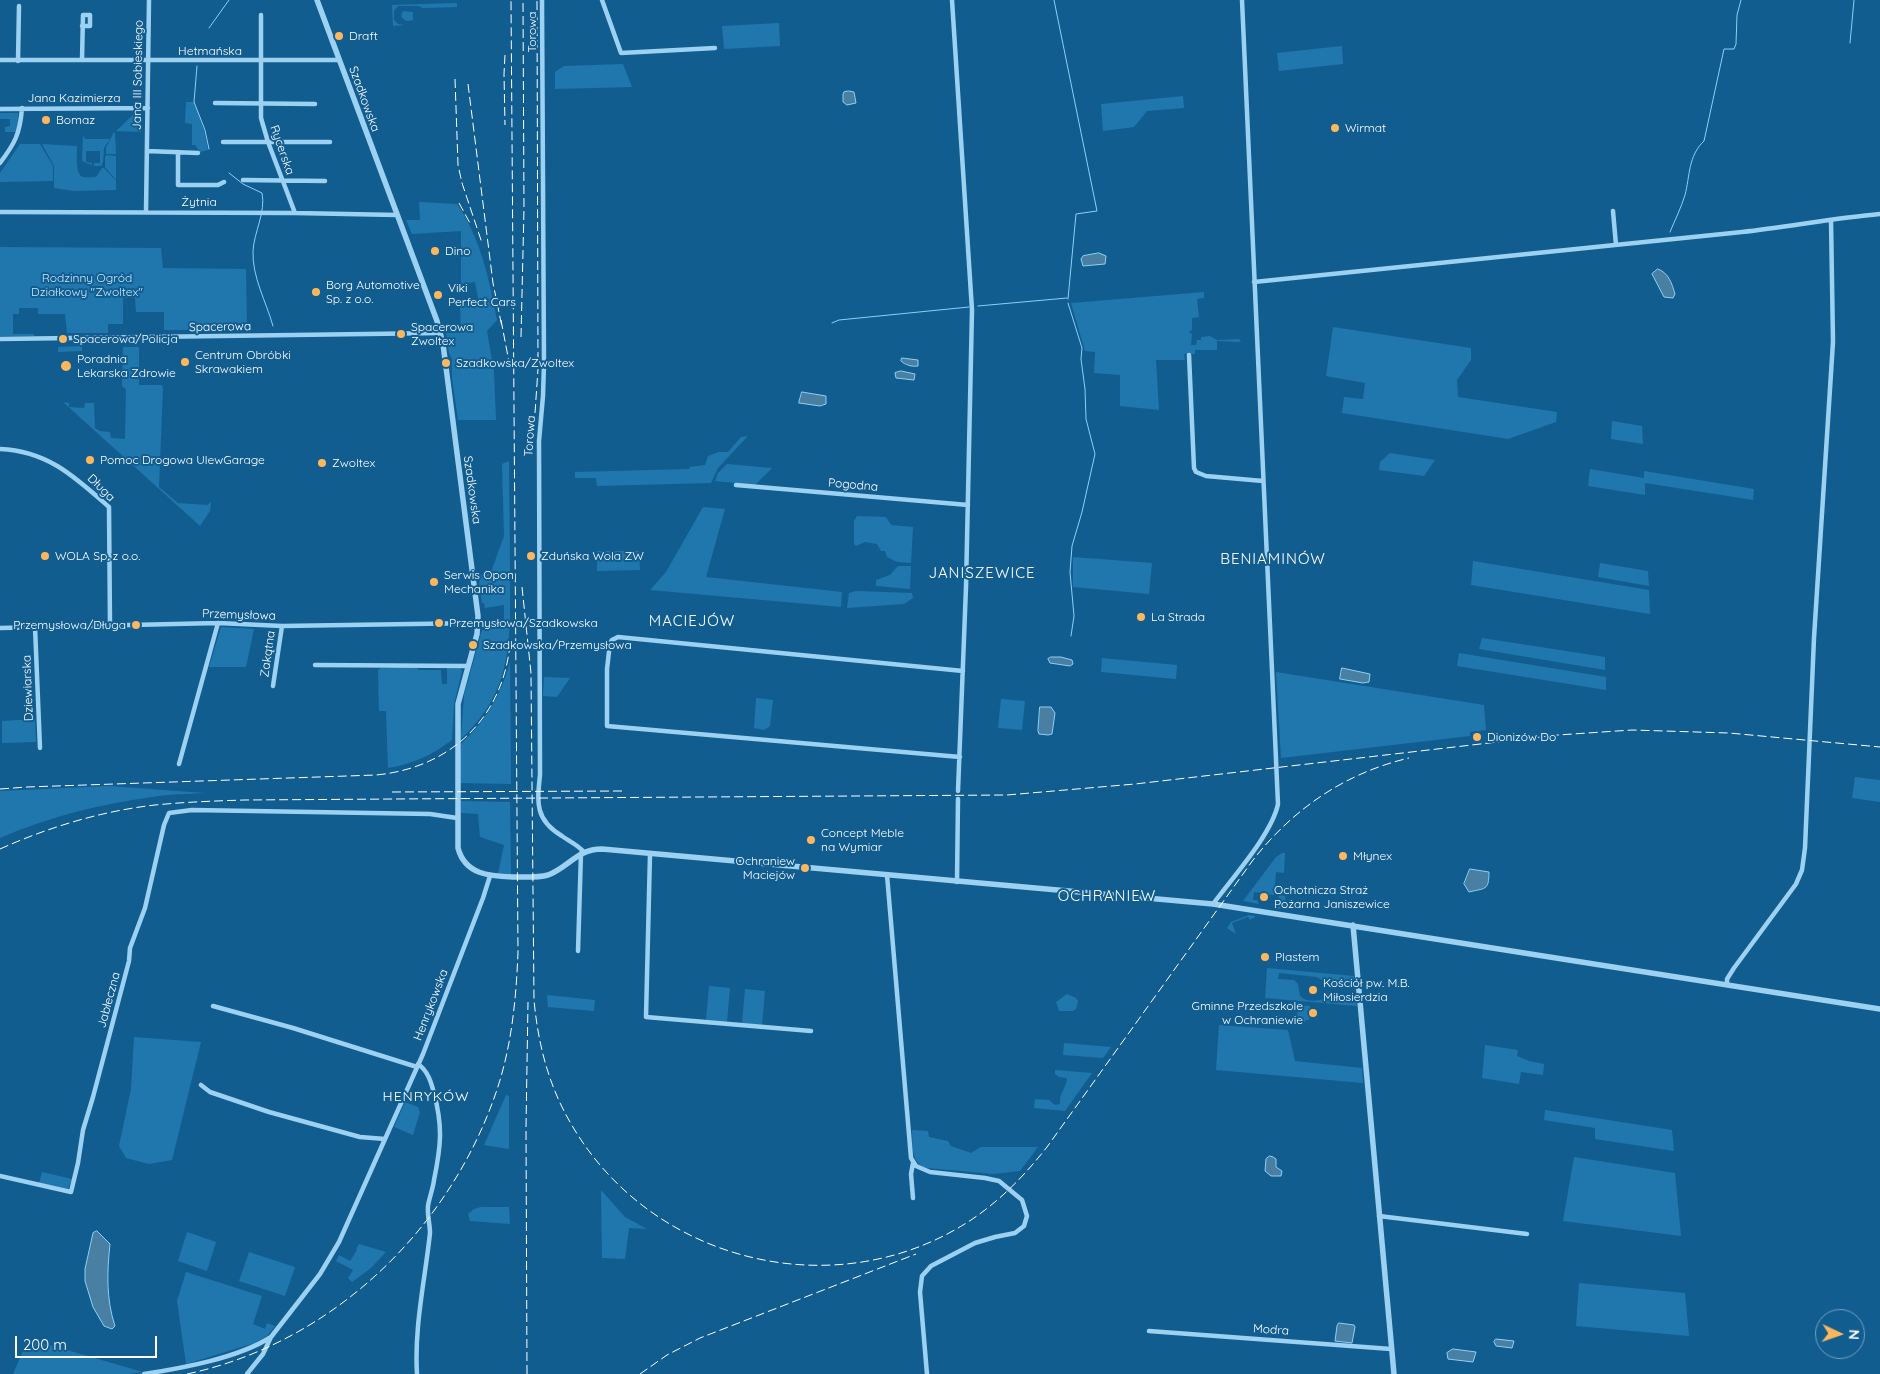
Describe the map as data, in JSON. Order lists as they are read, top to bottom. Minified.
{"streets":{"street":["Torowa","Hetmańska","Jana III Sobieskiego","Jana Kazimierza","Szadkowska","Rycerska","Żytnia","Spacerowa","Pogodna","Długa","Przemysłowa","Zakątna","Dziewiarska","Jabłeczna","Henrykowska","Modra"]},"crossings":[["Torowa","Szadkowska"],["Hetmańska","Jana III Sobieskiego"],["Hetmańska","Szadkowska"],["Hetmańska","Rycerska"],["Jana III Sobieskiego","Jana Kazimierza"],["Jana III Sobieskiego","Żytnia"],["Szadkowska","Żytnia"],["Szadkowska","Spacerowa"],["Szadkowska","Przemysłowa"],["Szadkowska","Jabłeczna"],["Szadkowska","Henrykowska"],["Rycerska","Żytnia"],["Długa","Przemysłowa"],["Przemysłowa","Zakątna"],["Przemysłowa","Dziewiarska"]],"districts":["BENIAMINÓW","JANISZEWICE","MACIEJÓW","OCHRANIEW","HENRYKÓW"],"parks":["Rodzinny Ogród Działkowy \"Zwoltex\""],"places":["Draft","Bomaz","Wirmat","Dino","Borg Automotive Sp. z o.o.","Viki Perfect Cars","Spacerowa Zwoltex","Spacerowa/Policja","Centrum Obróbki Skrawakiem","Szadkowska/Zwoltex","Poradnia Lekarska Zdrowie","Pomoc Drogowa UlewGarage","Zwoltex","WOLA Sp. z o.o.","Zduńska Wola ZW","Serwis Opon Mechanika","La Strada","Przemysłowa/Szadkowska","Przemysłowa/Długa","Szadkowska/Przemysłowa","Dionizów Do","Concept Meble na Wymiar","Młynex","Ochraniew Maciejów","Ochotnicza Straż Pożarna Janiszewice","Plastem","Kościół pw. M.B. Miłosierdzia","Gminne Przedszkole w Ochraniewie"],"scale_bar":"200 m","north":"right"}
